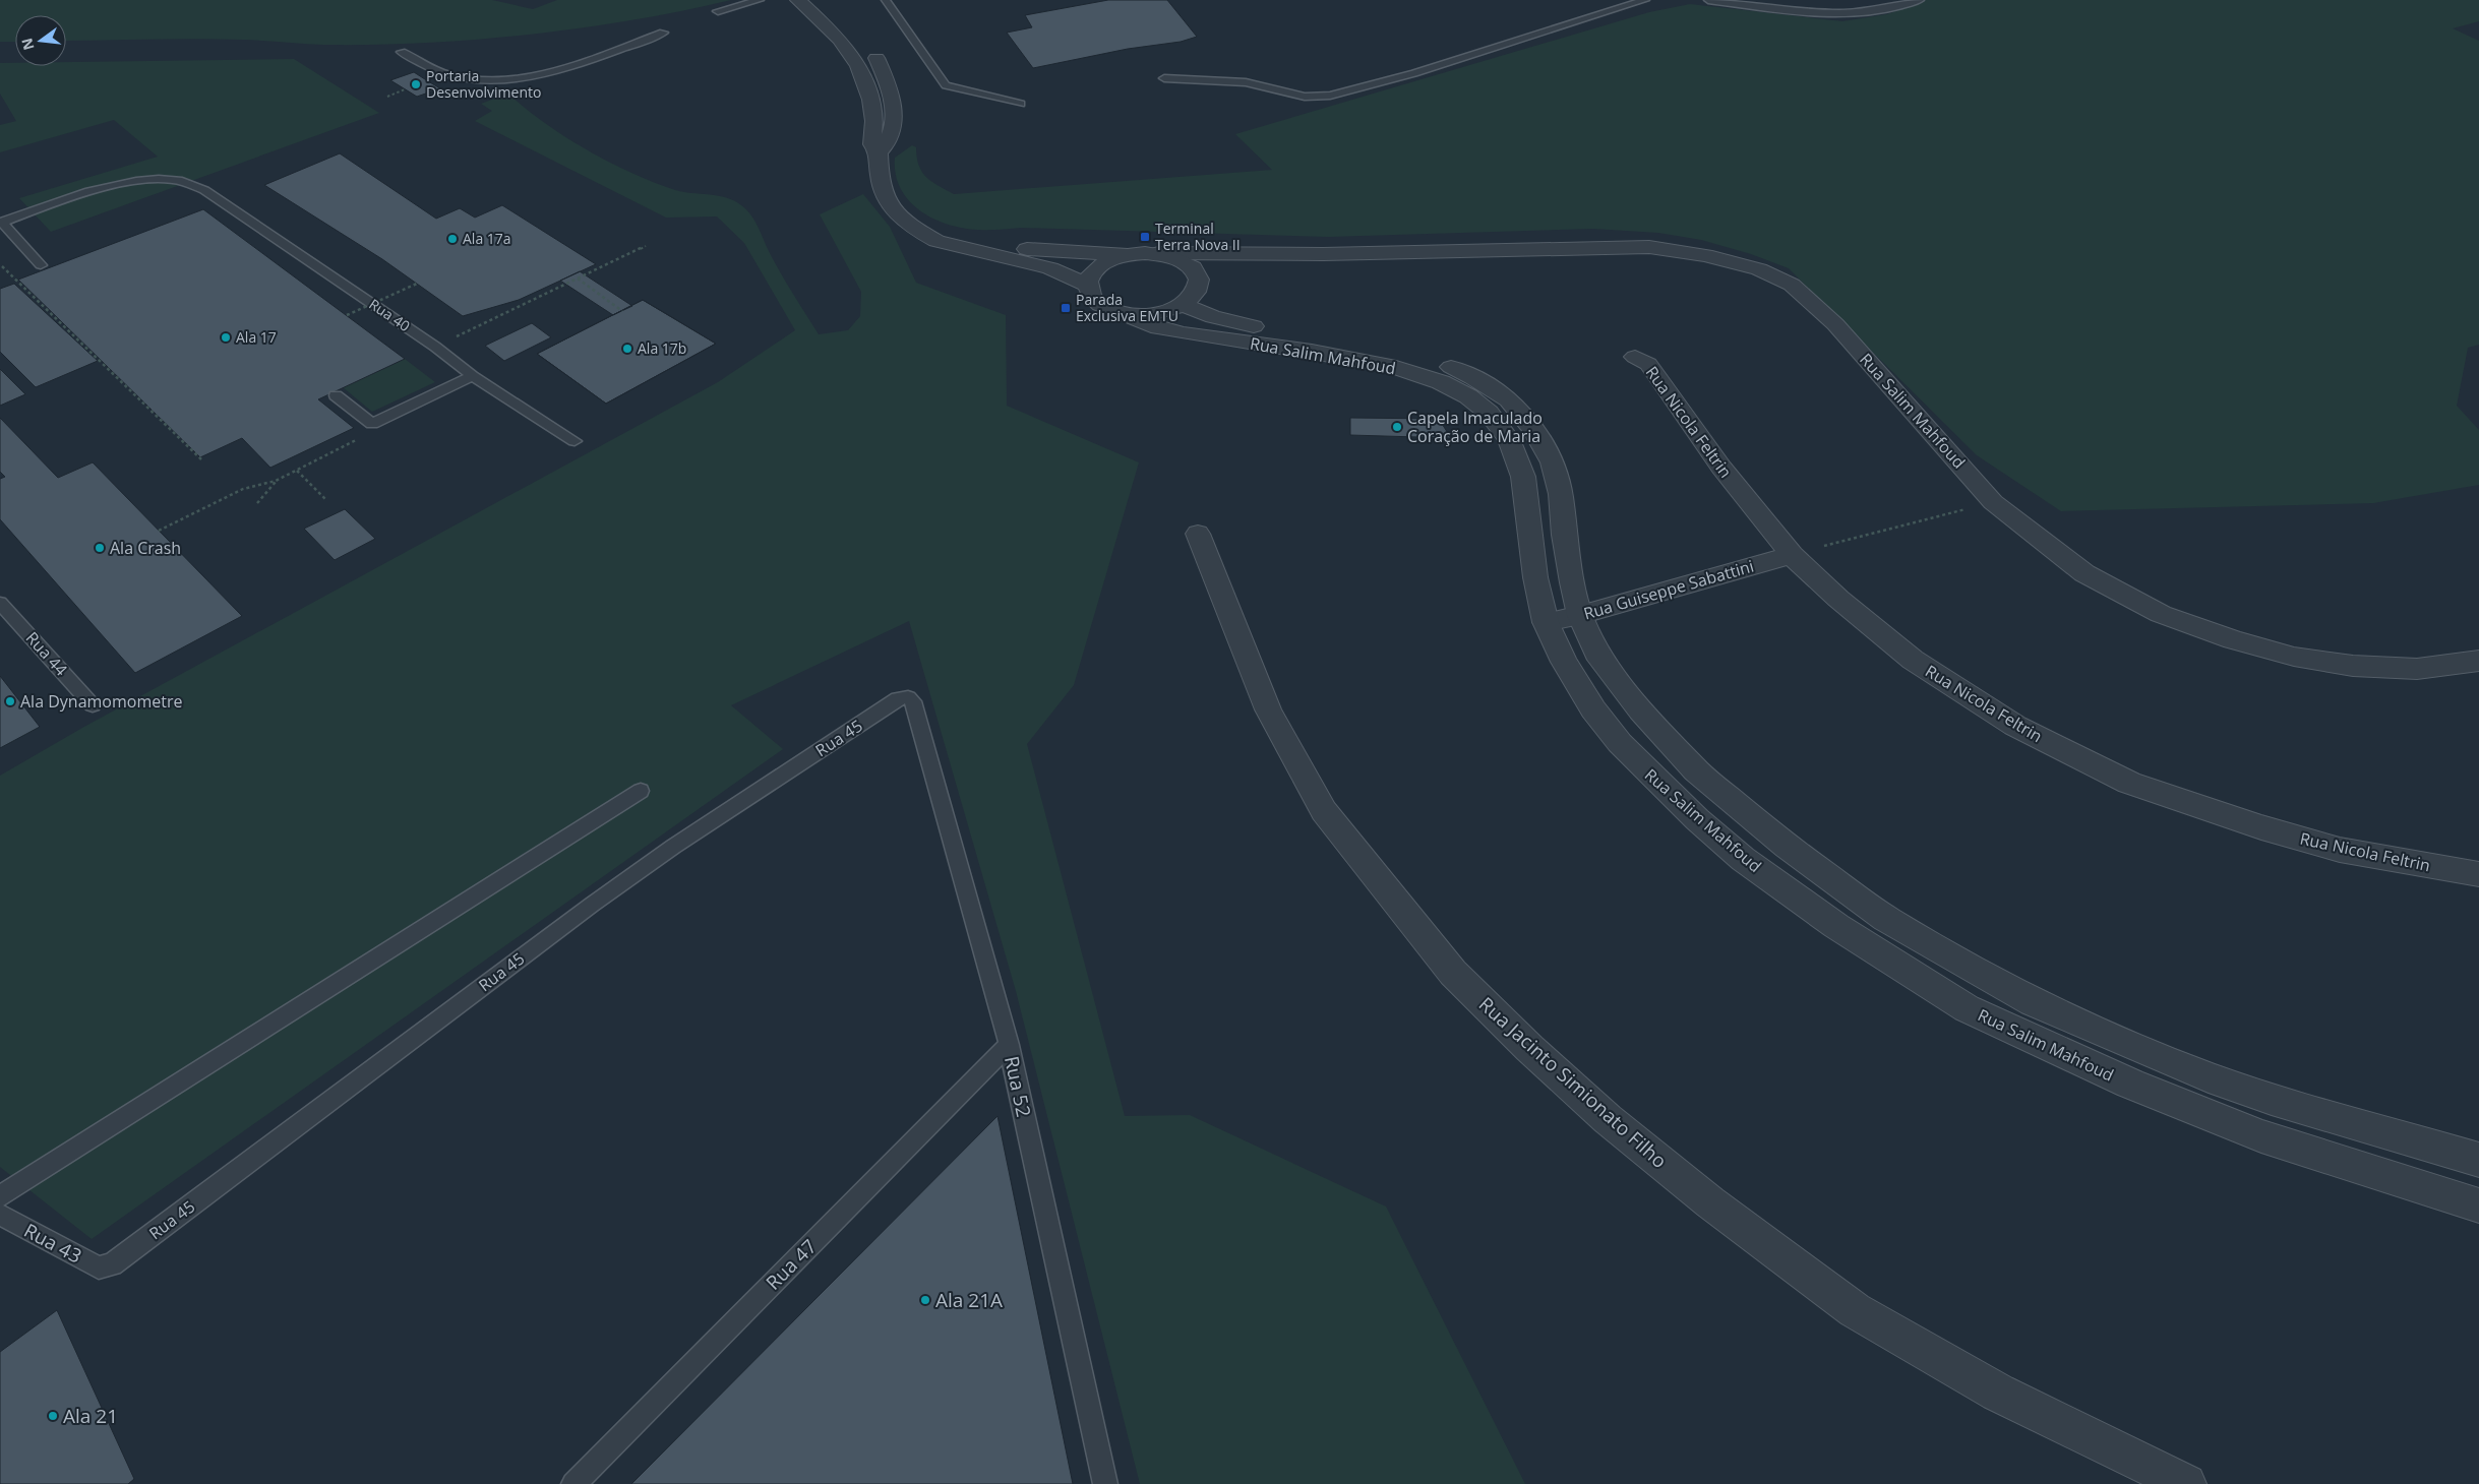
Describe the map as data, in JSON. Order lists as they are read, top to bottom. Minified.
{"streets":{"street":["Rua Salim Mahfoud","Rua Nicola Feltrin","Rua Guiseppe Sabattini","Rua Jacinto Simionato Filho"],"lane":["Rua 40","Rua 44","Rua 45","Rua 52","Rua 43","Rua 47"]},"crossings":[["Rua Salim Mahfoud","Rua Guiseppe Sabattini"],["Rua Nicola Feltrin","Rua Guiseppe Sabattini"],["Rua 45","Rua 52"],["Rua 45","Rua 43"],["Rua 52","Rua 47"]],"places":{"other":["Portaria Desenvolvimento","Ala 17a","Ala 17","Ala 17b","Capela Imaculado Coração de Maria","Ala Crash","Ala Dynamomometre","Ala 21A","Ala 21"],"transit":["Terminal Terra Nova II","Parada Exclusiva EMTU"]},"north":"left"}
